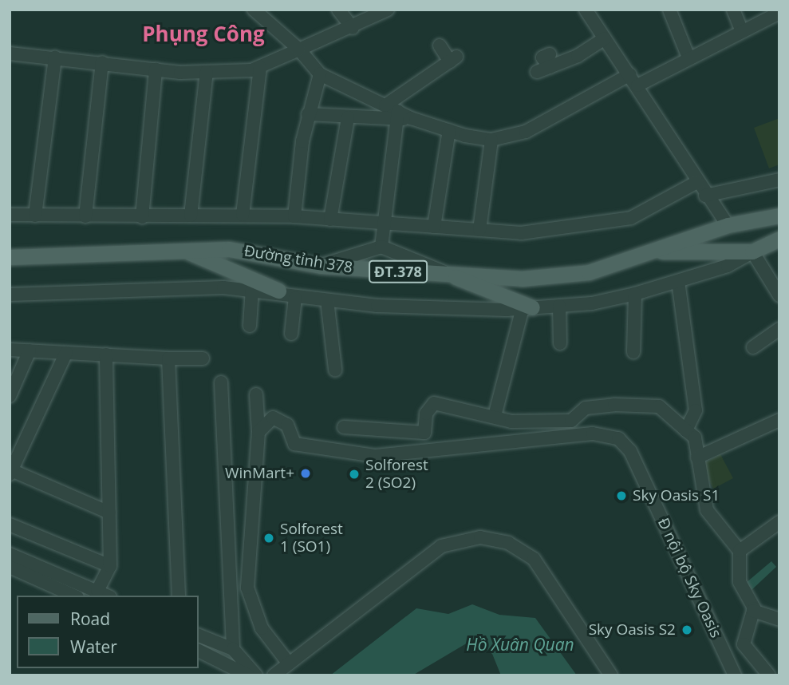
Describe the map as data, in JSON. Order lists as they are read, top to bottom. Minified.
{"streets":{"main road":["Đường tỉnh 378","ĐT.378"],"street":["Đ nội bộ Sky Oasis"]},"districts":["Phụng Công"],"water":["Hồ Xuân Quan"],"places":["WinMart+","Solforest 2 (SO2)","Sky Oasis S1","Solforest 1 (SO1)","Sky Oasis S2"],"legend":["Road","Water"]}
